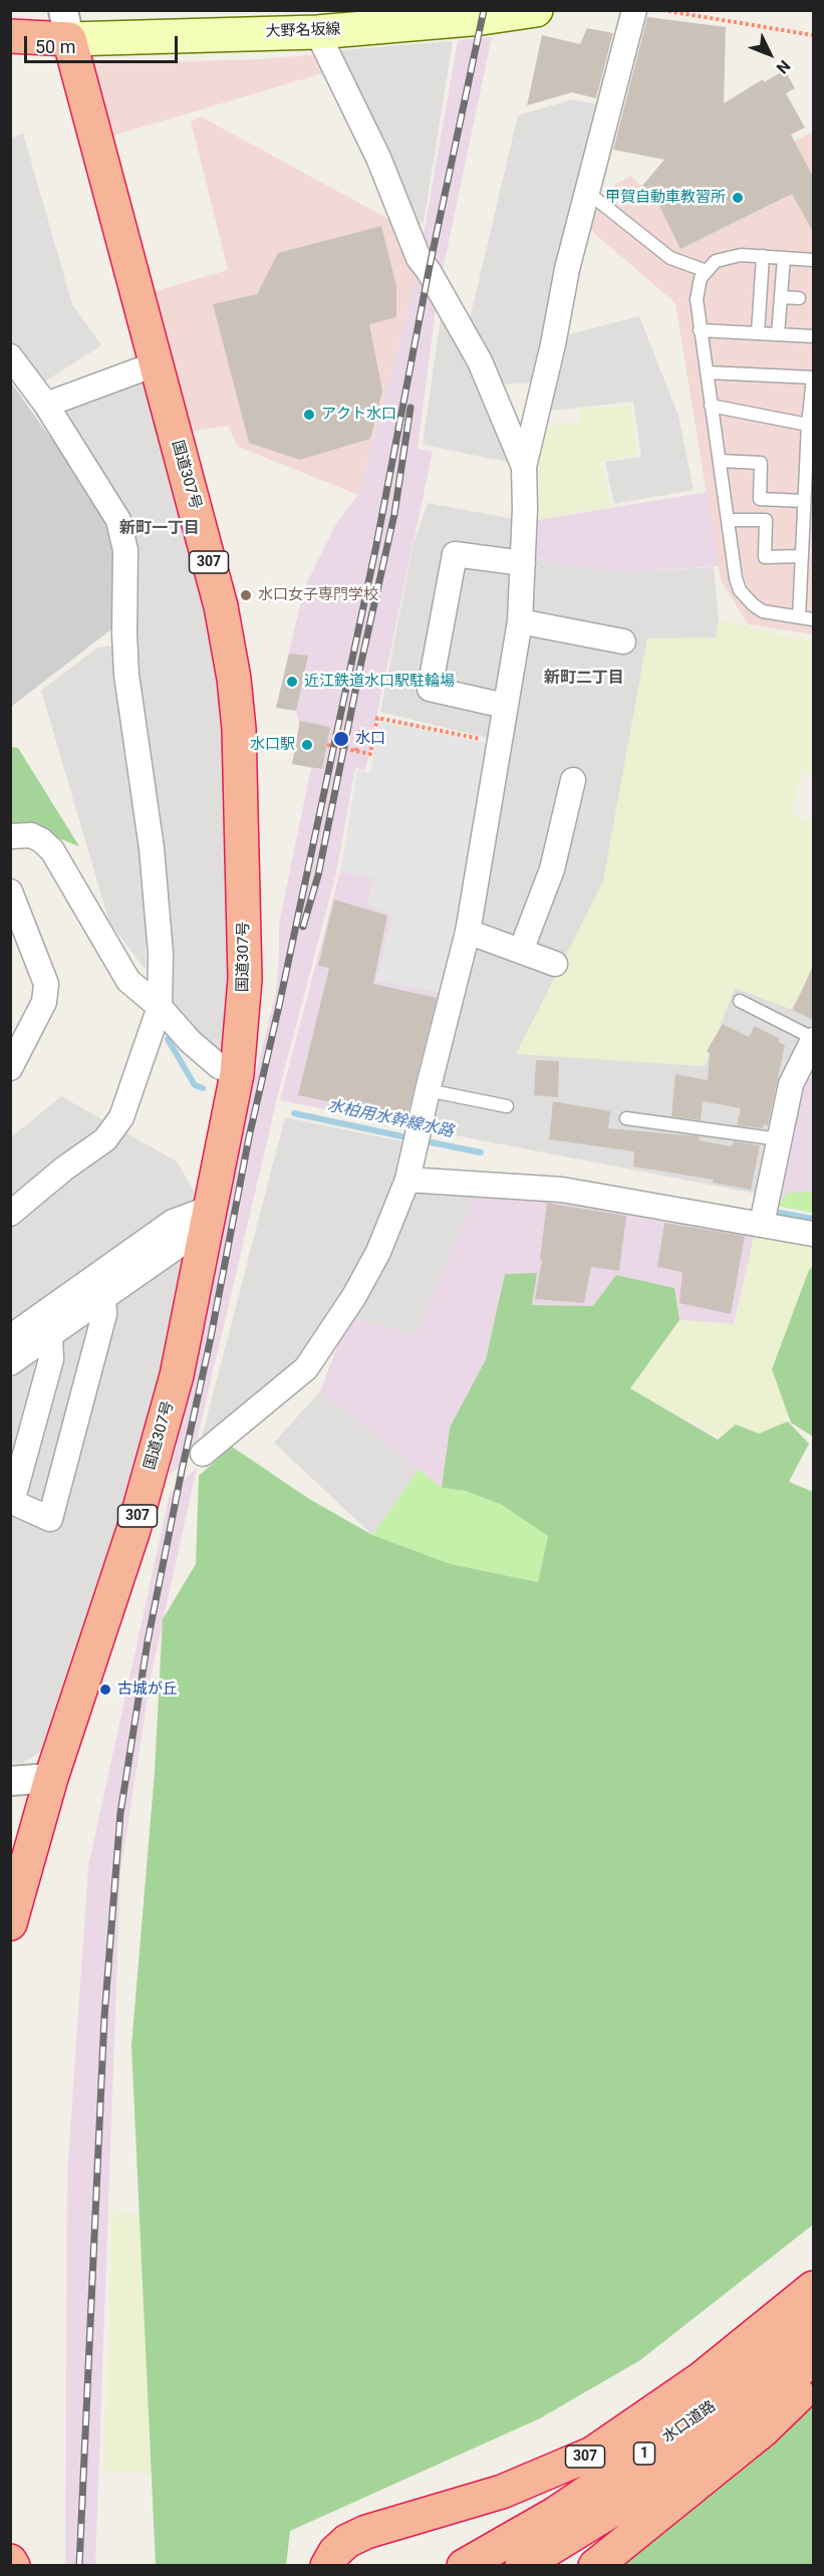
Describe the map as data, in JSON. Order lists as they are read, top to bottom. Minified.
{"streets":{"highway":["国道307号","307","水口道路","1"],"main road":["大野名坂線"]},"crossings":[["大野名坂線","国道307号"]],"districts":["新町一丁目","新町二丁目"],"water":["水柏用水幹線水路"],"places":["甲賀自動車教習所","アクト水口","水口女子専門学校","近江鉄道水口駅駐輪場","水口","水口駅","古城が丘"],"scale_bar":"50 m","north":"bottom right"}
